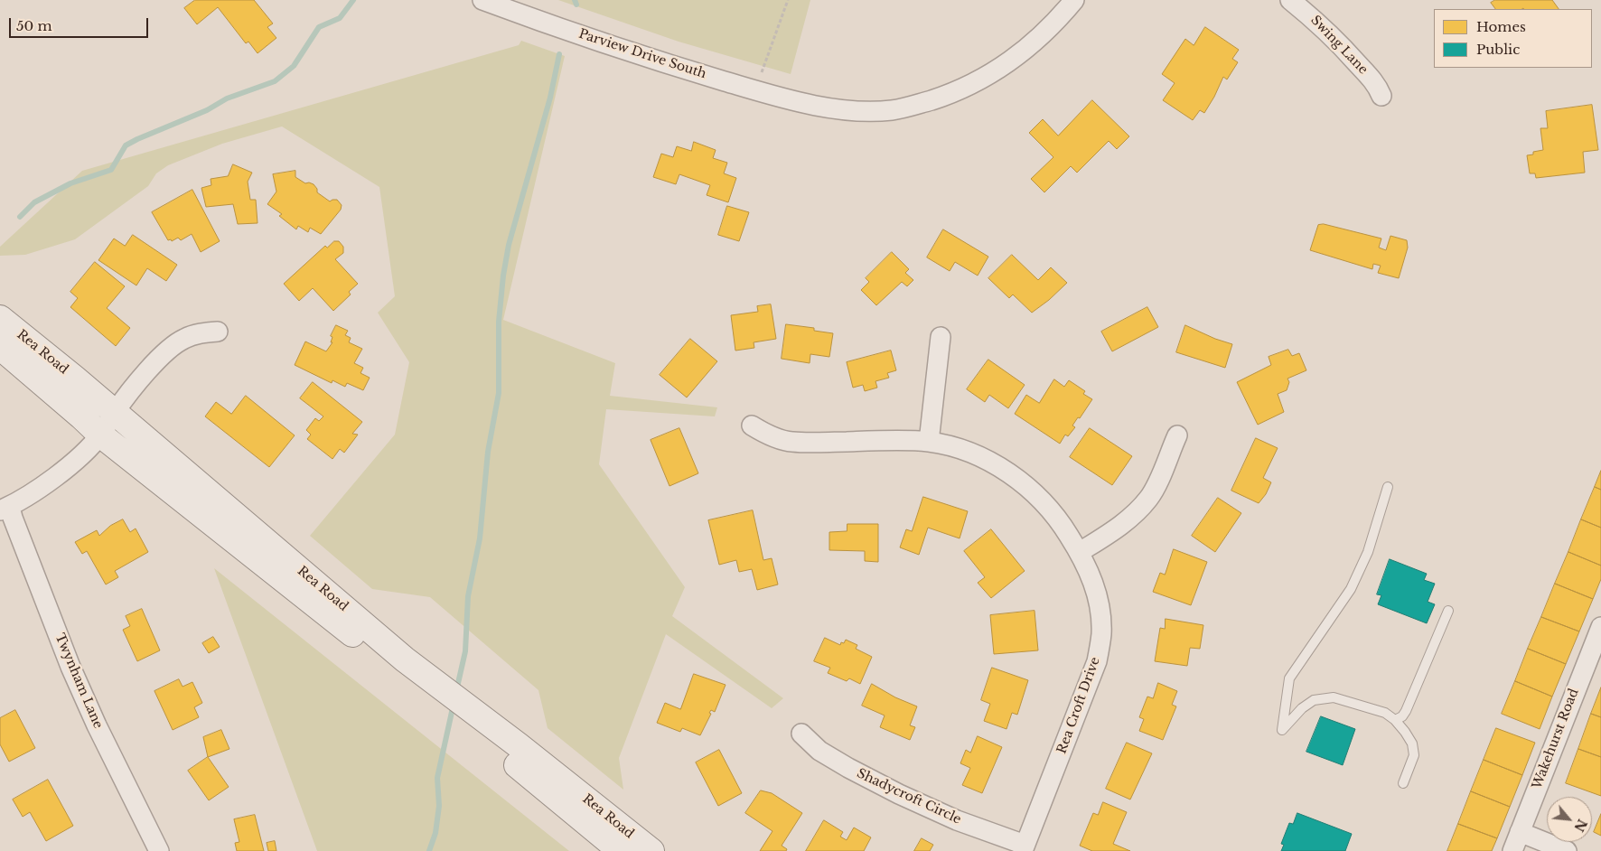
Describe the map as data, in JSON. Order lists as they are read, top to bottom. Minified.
{"streets":{"main road":["Rea Road"],"street":["Swing Lane","Parview Drive South","Twynham Lane","Rea Croft Drive","Wakehurst Road","Shadycroft Circle"]},"crossings":[["Rea Croft Drive","Shadycroft Circle"]],"legend":["Homes","Public"],"scale_bar":"50 m","north":"bottom right"}
